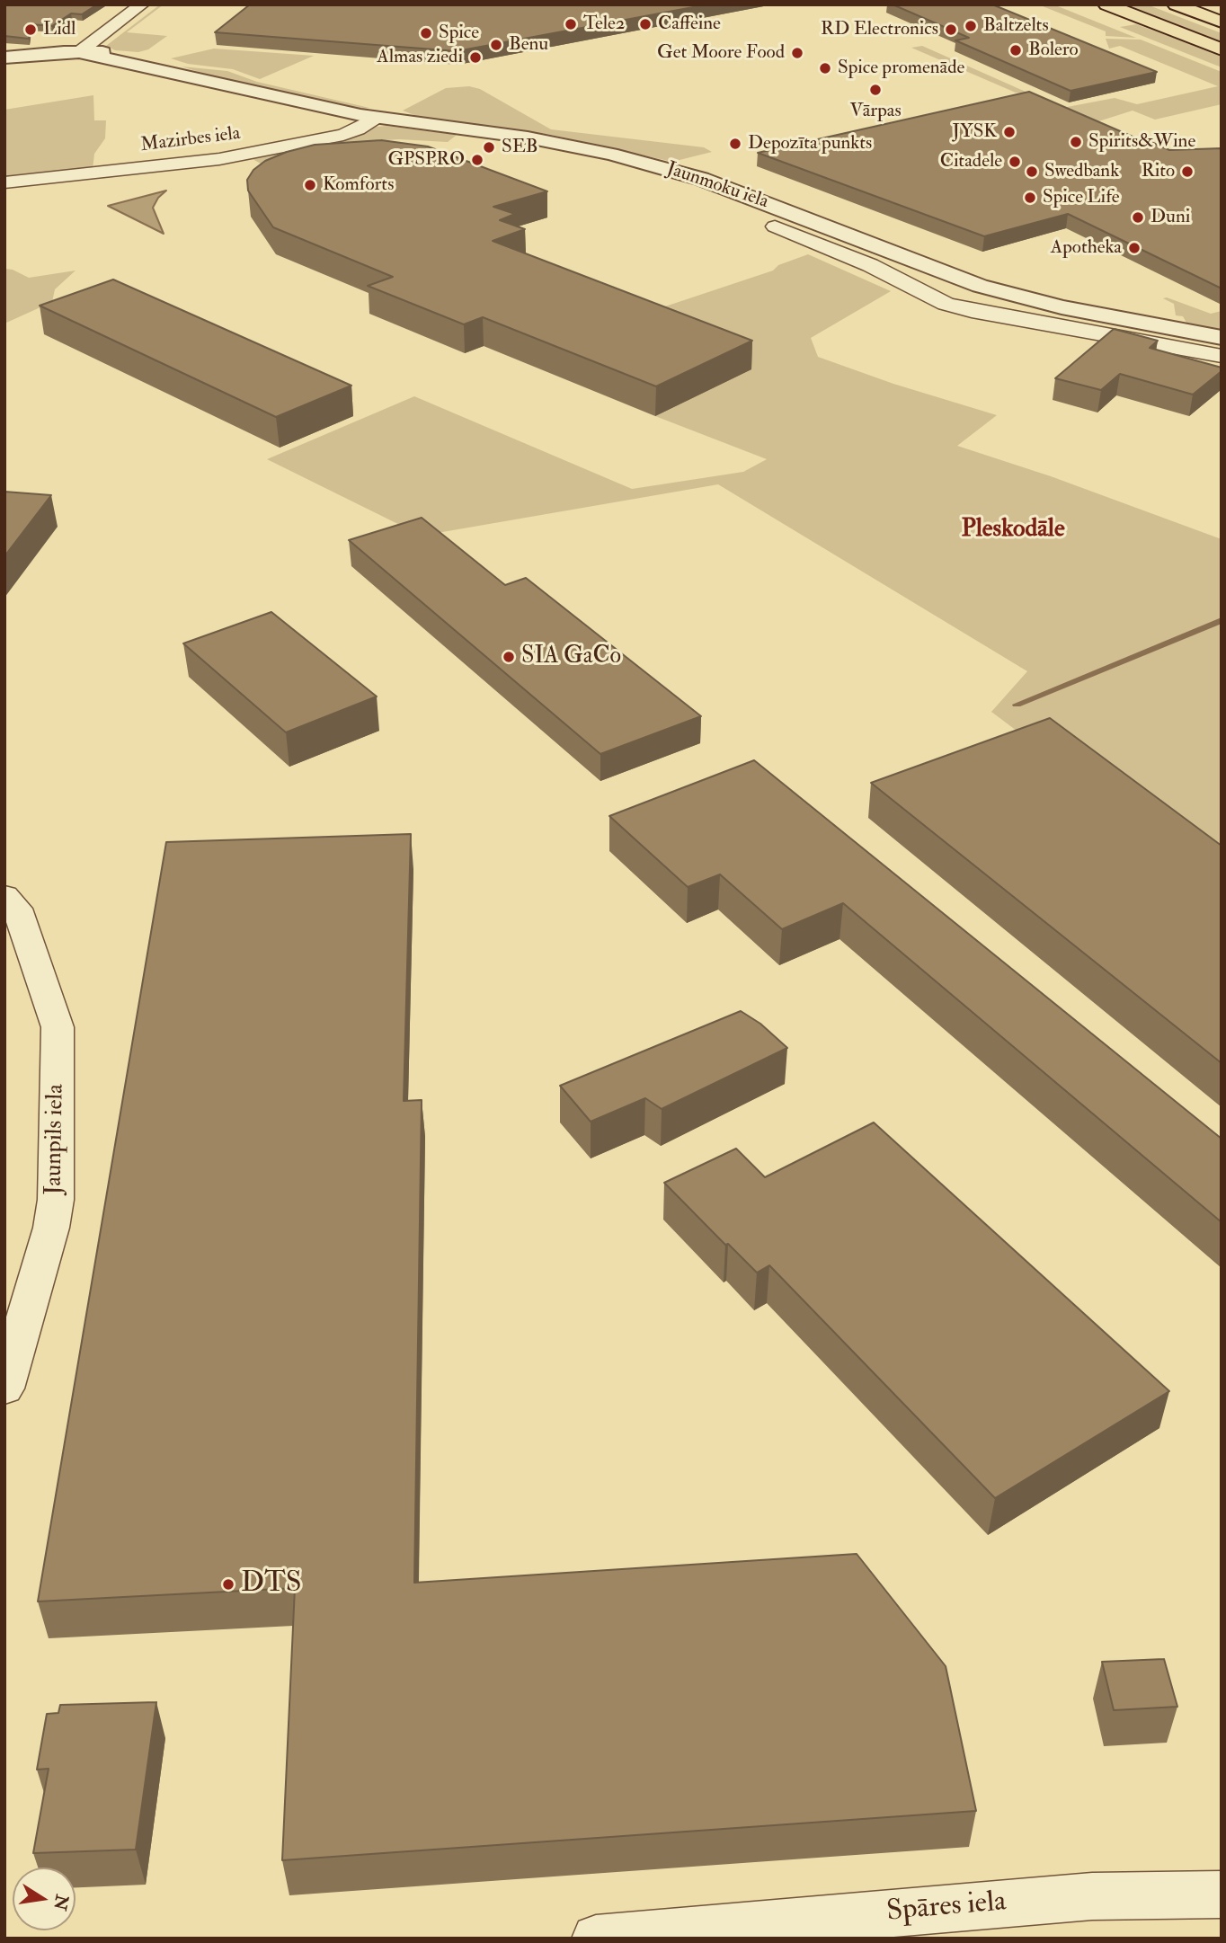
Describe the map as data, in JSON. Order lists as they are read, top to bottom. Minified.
{"streets":{"street":["Mazirbes iela","Jaunmoku iela","Jaunpils iela","Spāres iela"]},"crossings":[["Mazirbes iela","Jaunmoku iela"]],"districts":["Pleskodāle"],"places":["Tele2","Caffeine","Baltzelts","Lidl","RD Electronics","Spice","Benu","Bolero","Get Moore Food","Almas ziedi","Spice promenāde","Vārpas","JYSK","Spirits&Wine","Depozīta punkts","SEB","GPSPRO","Citadele","Swedbank","Rito","Komforts","Spice Life","Duni","Apotheka","SIA GaCo","DTS"],"north":"right"}
